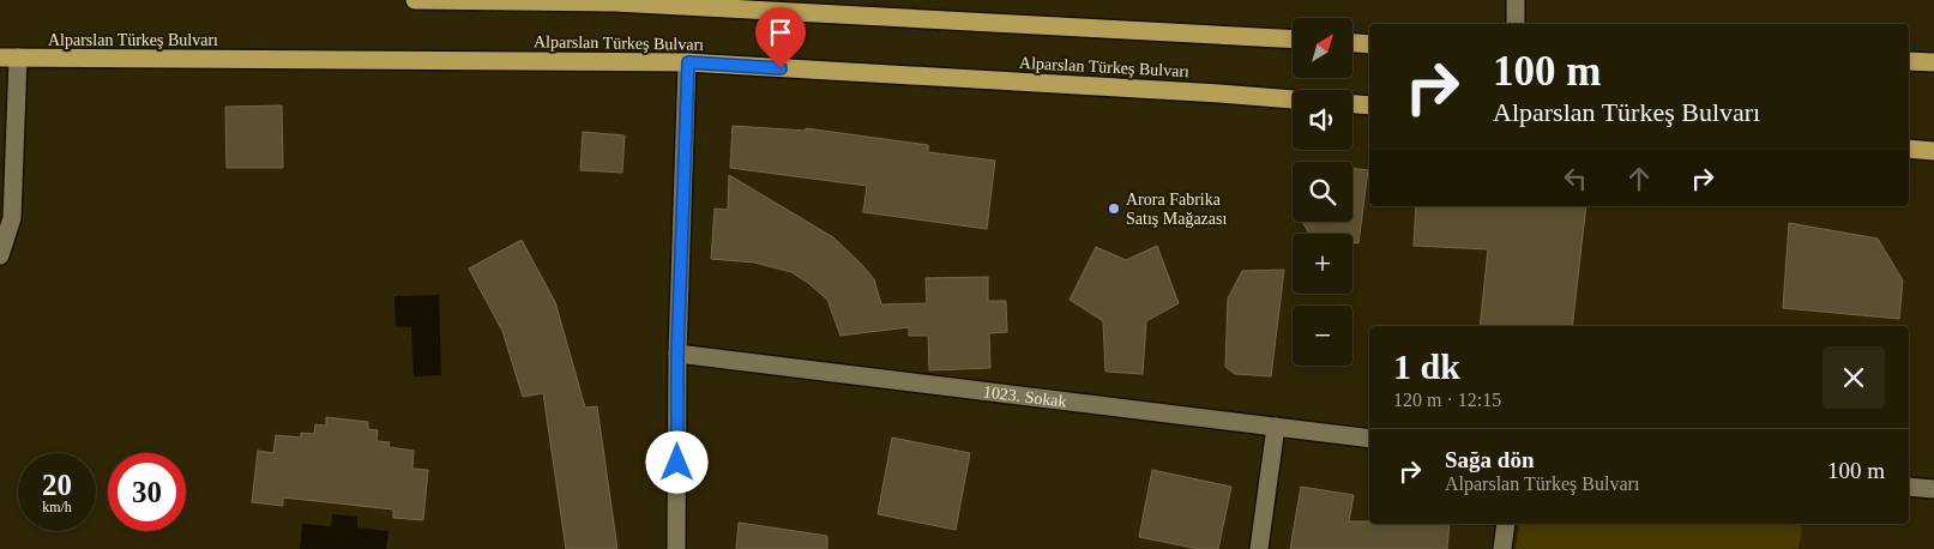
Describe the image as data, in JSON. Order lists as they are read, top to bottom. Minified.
{"streets":{"highway":["Alparslan Türkeş Bulvarı"],"street":["1023. Sokak"]},"places":["Arora Fabrika Satış Mağazası"],"north":"top right","page":{"map_buttons":["+","−"],"turn":["100 m","Alparslan Türkeş Bulvarı"],"heading":["1 dk","120 m · 12:15"],"list":[{"name":"Sağa dön","note":"Alparslan Türkeş Bulvarı","value":"100 m"}],"speed":"20 km/h","limit":"30"}}
